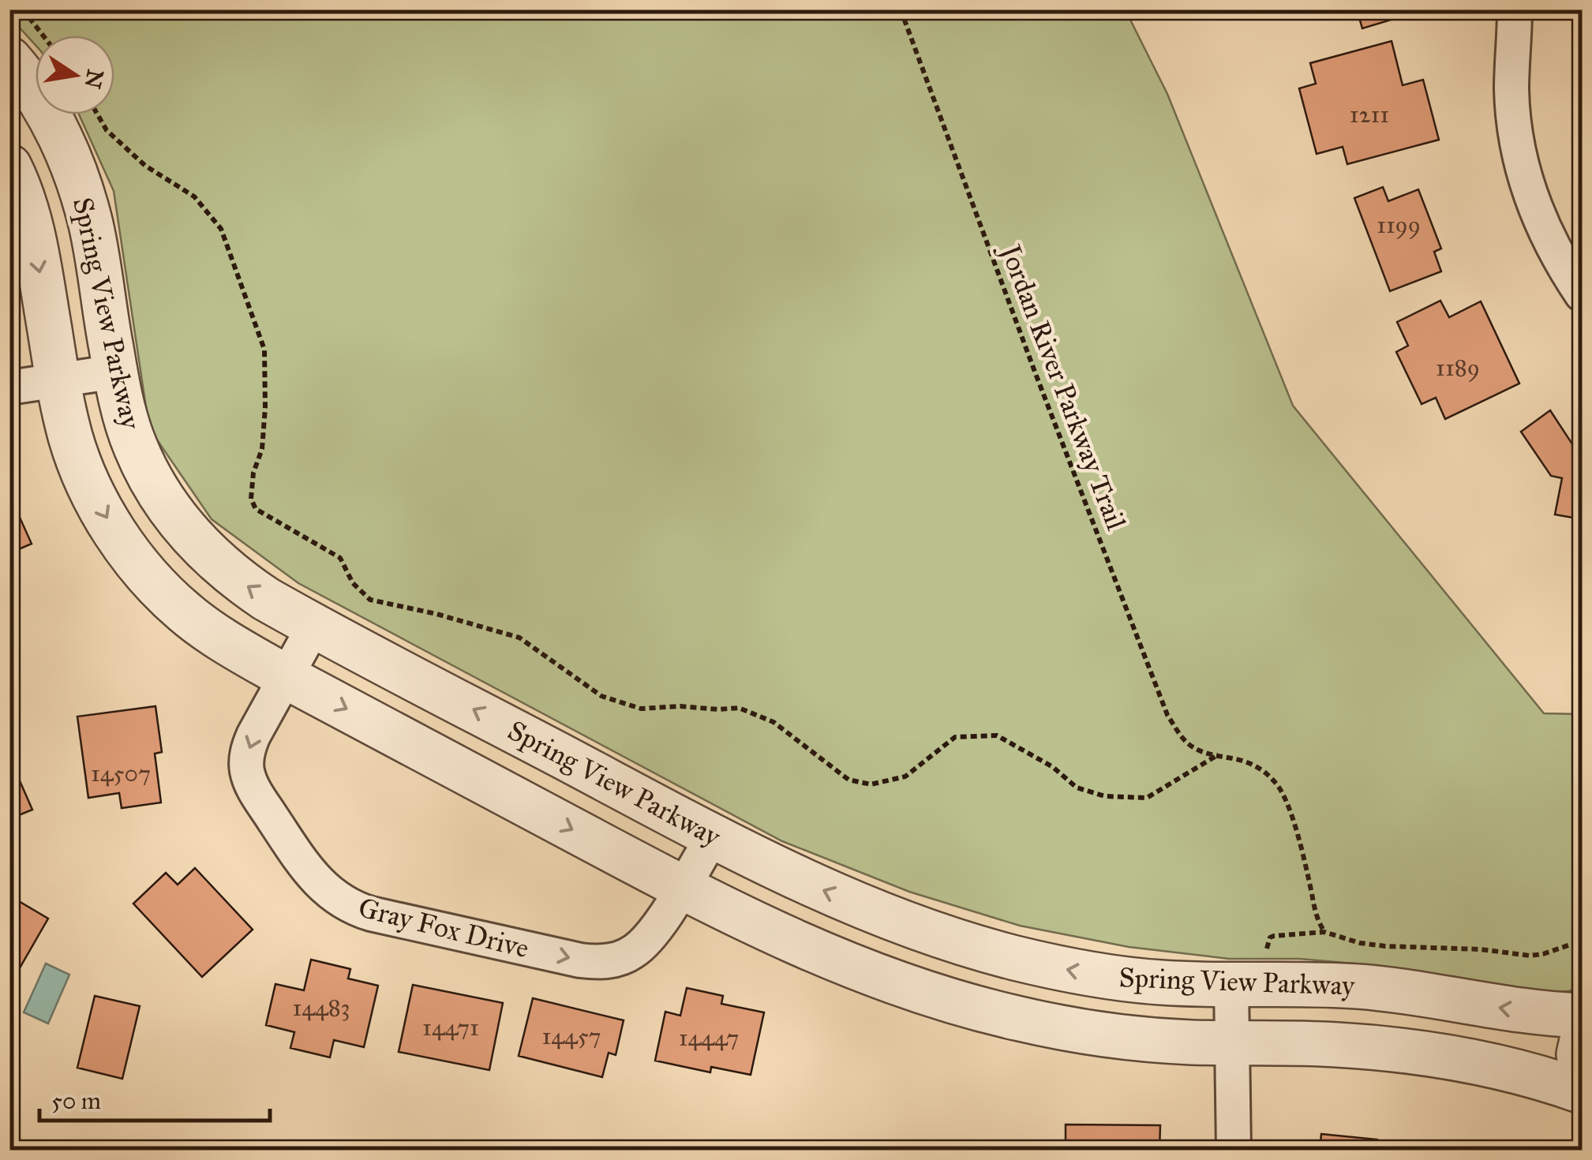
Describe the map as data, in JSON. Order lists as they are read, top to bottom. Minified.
{"streets":{"street":["Spring View Parkway","Gray Fox Drive"],"path":["Jordan River Parkway Trail"]},"crossings":[["Spring View Parkway","Gray Fox Drive"]],"house_numbers":["1211","1199","1189","14507","14483","14471","14457","14447"],"scale_bar":"50 m","north":"right"}
